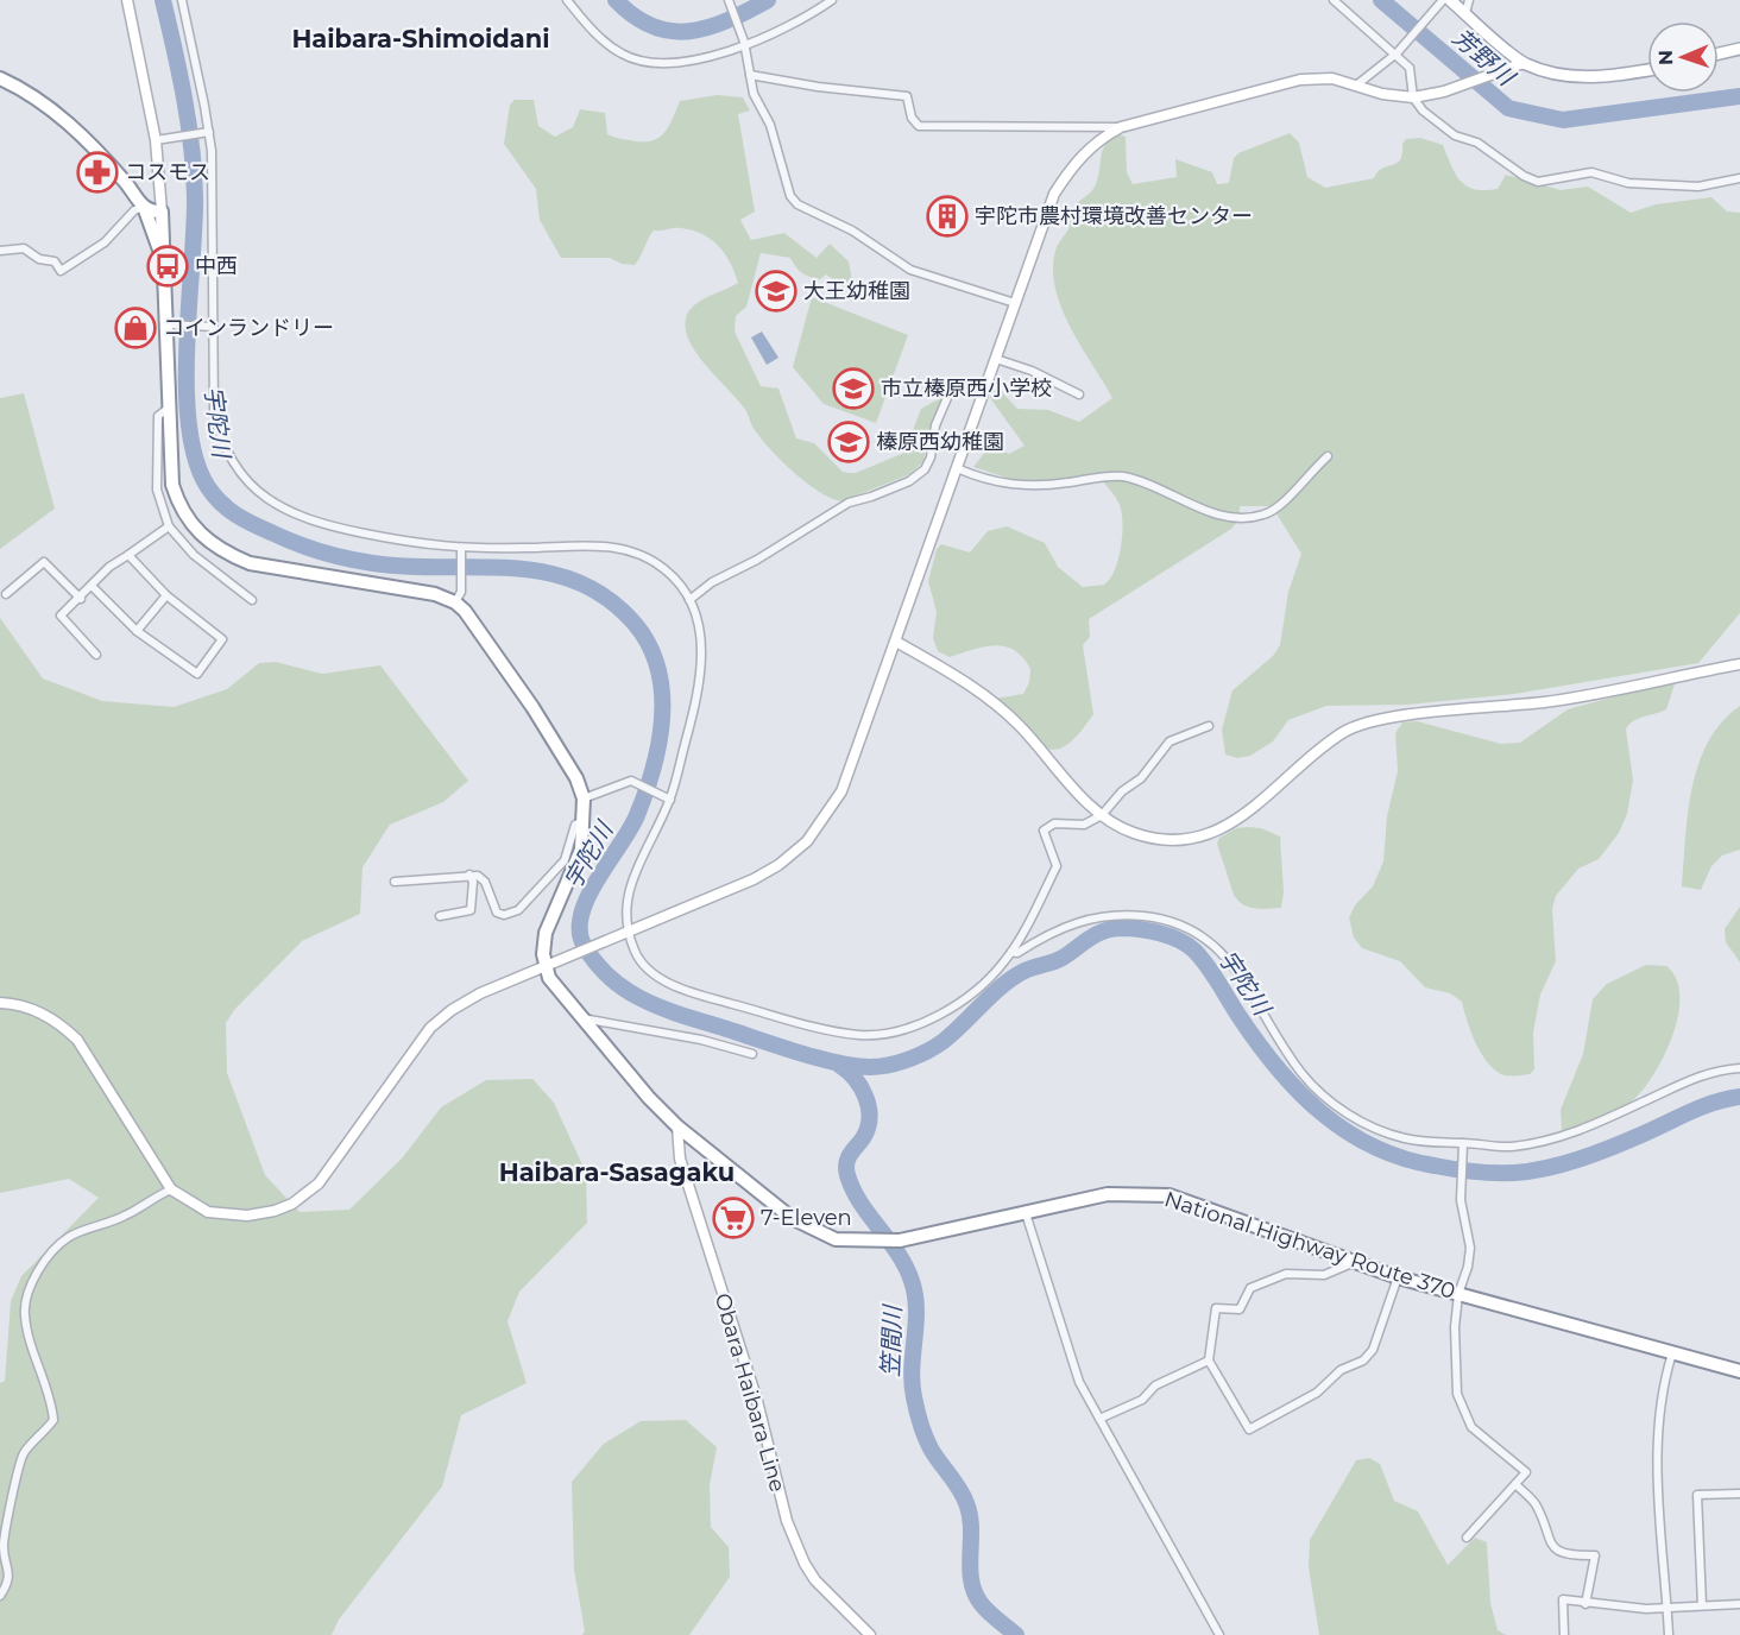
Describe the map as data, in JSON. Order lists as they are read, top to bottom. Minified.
{"streets":{"highway":["National Highway Route 370"],"street":["Obara Haibara Line"]},"crossings":[["National Highway Route 370","Obara Haibara Line"]],"districts":["Haibara-Shimoidani","Haibara-Sasagaku"],"water":["芳野川","宇陀川","笠間川"],"places":{"pharmacy":["コスモス"],"building":["宇陀市農村環境改善センター"],"bus stop":["中西"],"school or university":["大王幼稚園","市立榛原西小学校","榛原西幼稚園"],"shop":["コインランドリー"],"supermarket":["7-Eleven"]},"north":"left"}
